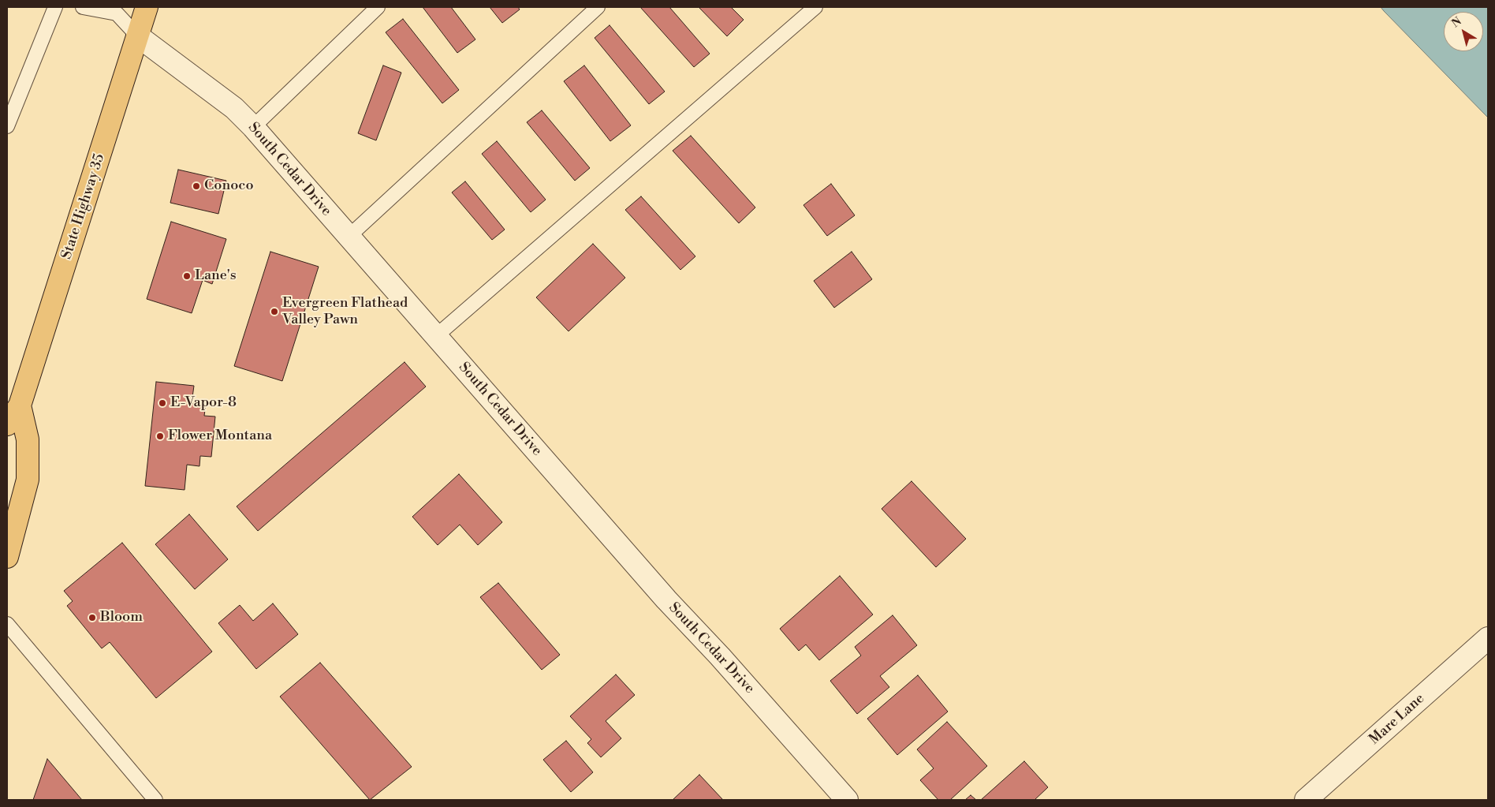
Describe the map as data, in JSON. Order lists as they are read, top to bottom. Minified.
{"streets":{"main road":["State Highway 35"],"street":["South Cedar Drive","Mare Lane"]},"crossings":[["South Cedar Drive","State Highway 35"]],"places":["Conoco","Lane's","Evergreen Flathead Valley Pawn","E-Vapor-8","Flower Montana","Bloom"],"north":"top left"}
